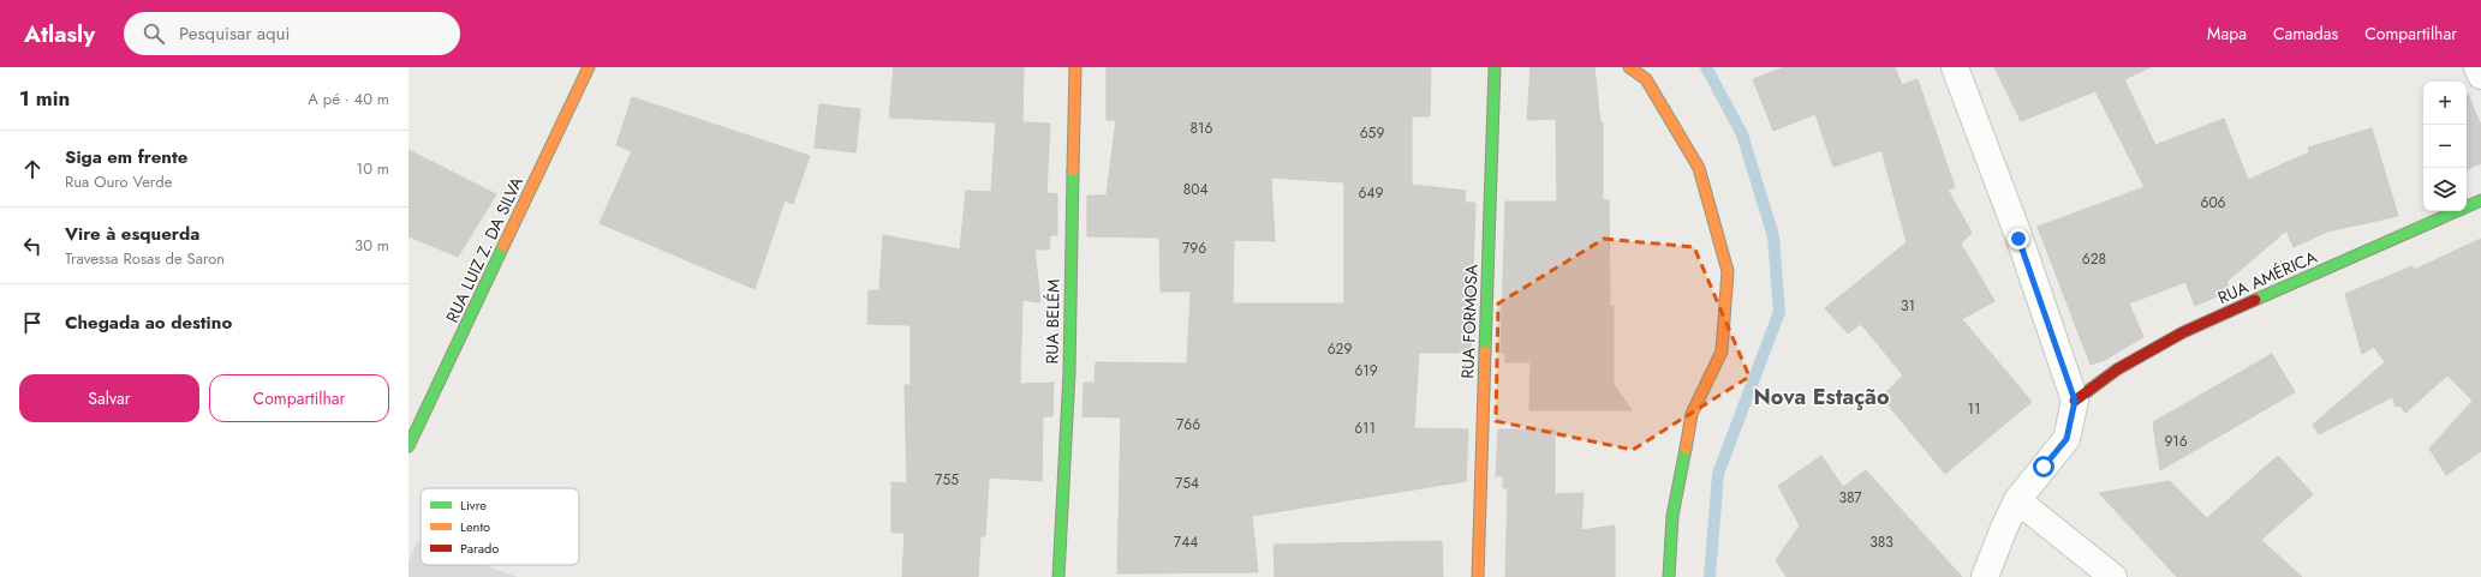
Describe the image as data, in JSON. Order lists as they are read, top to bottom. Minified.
{"streets":{"street":["RUA LUIZ Z. DA SILVA","RUA AMÉRICA","RUA BELÉM","RUA FORMOSA"]},"districts":["Nova Estação"],"house_numbers":["816","659","804","649","606","796","628","31","629","619","11","766","611","916","755","754","387","744","383"],"legend":["Livre","Lento","Parado"],"page":{"header":"Atlasly","search":"Pesquisar aqui","nav":["Mapa","Camadas","Compartilhar"],"heading":["1 min","A pé · 40 m"],"map_buttons":["+","−"],"list":[["Siga em frente","Rua Ouro Verde","10 m"],["Vire à esquerda","Travessa Rosas de Saron","30 m"],"Chegada ao destino"],"buttons":["Salvar","Compartilhar"]}}
